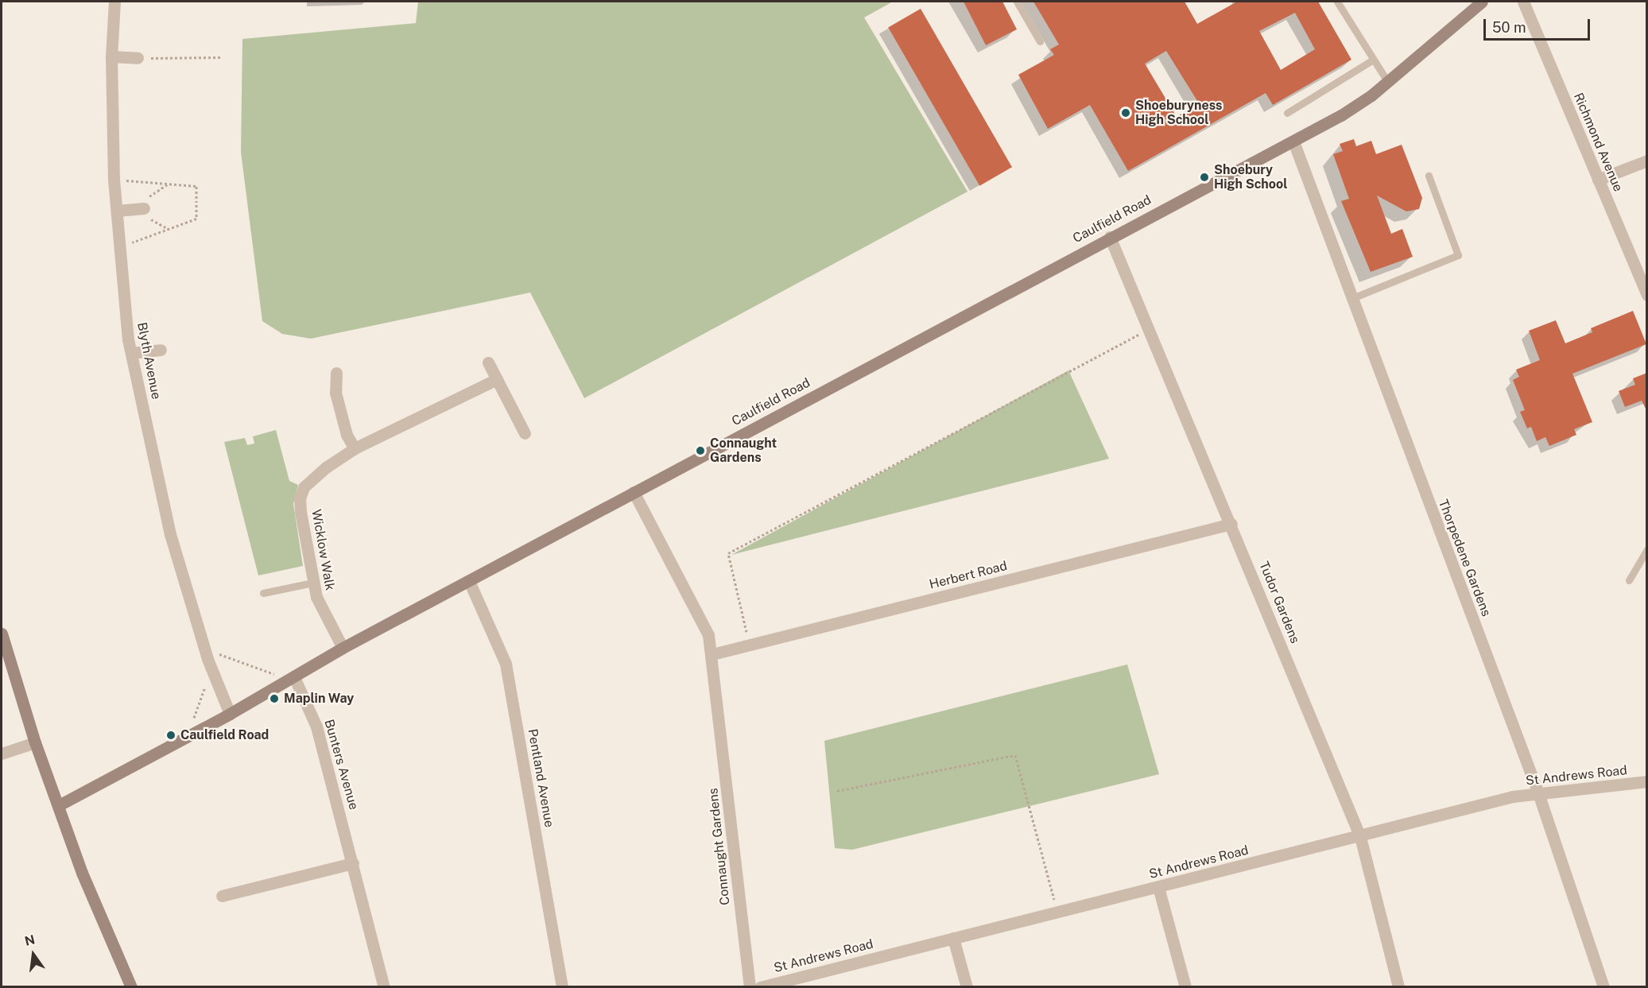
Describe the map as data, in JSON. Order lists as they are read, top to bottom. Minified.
{"streets":{"street":["Richmond Avenue","Caulfield Road","Blyth Avenue","Wicklow Walk","Thorpedene Gardens","Herbert Road","Tudor Gardens","Bunters Avenue","St Andrews Road","Pentland Avenue","Connaught Gardens"]},"crossings":[["Caulfield Road","Blyth Avenue"],["Caulfield Road","Wicklow Walk"],["Caulfield Road","Thorpedene Gardens"],["Caulfield Road","Tudor Gardens"],["Caulfield Road","Bunters Avenue"],["Caulfield Road","Pentland Avenue"],["Caulfield Road","Connaught Gardens"],["Thorpedene Gardens","St Andrews Road"],["Herbert Road","Tudor Gardens"],["Herbert Road","Connaught Gardens"],["Tudor Gardens","St Andrews Road"]],"places":["Shoeburyness High School","Shoebury High School","Connaught Gardens","Maplin Way","Caulfield Road"],"scale_bar":"50 m","north":"top"}
